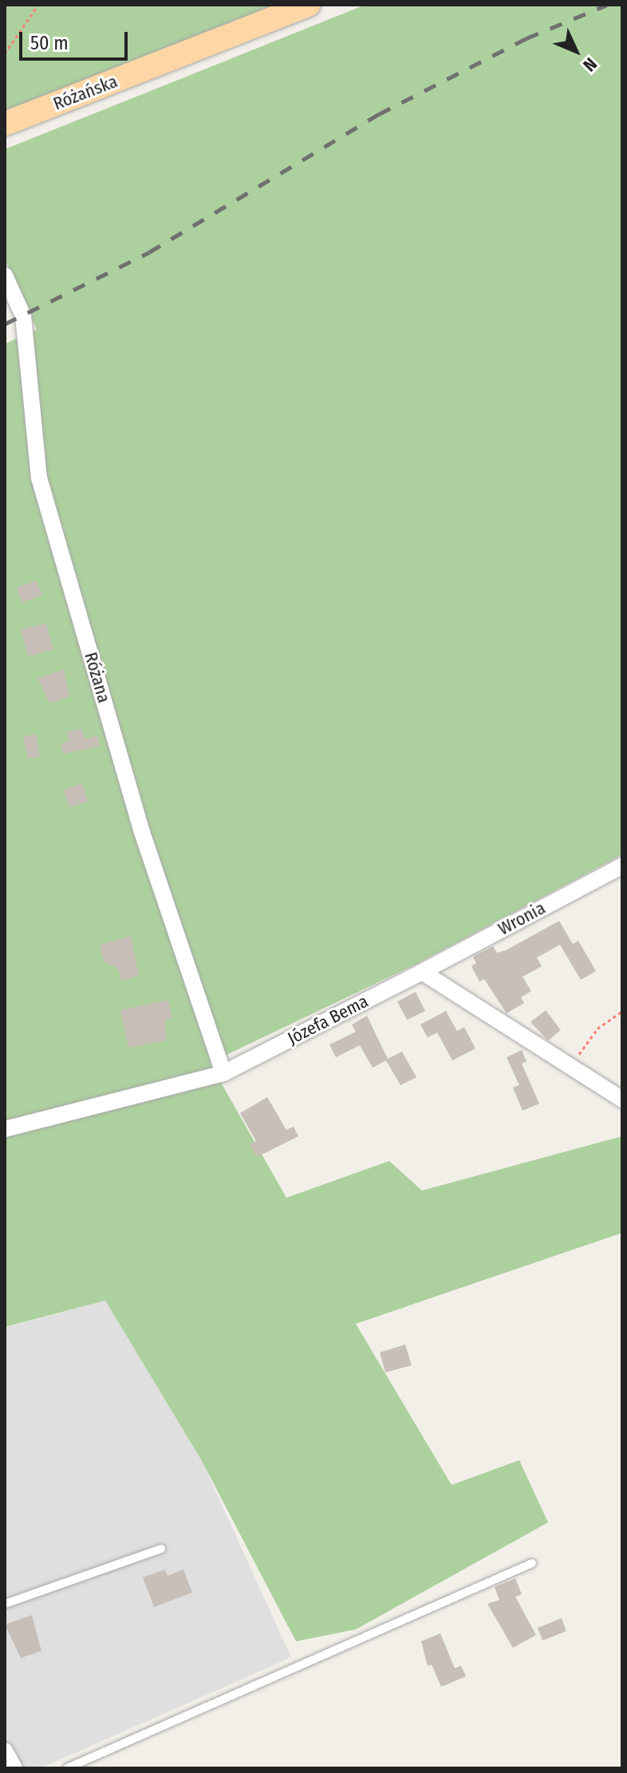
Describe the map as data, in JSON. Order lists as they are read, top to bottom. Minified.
{"streets":{"main road":["Różańska"],"street":["Różana","Wronia","Józefa Bema"]},"crossings":[["Różana","Józefa Bema"],["Wronia","Józefa Bema"]],"scale_bar":"50 m","north":"bottom right"}
